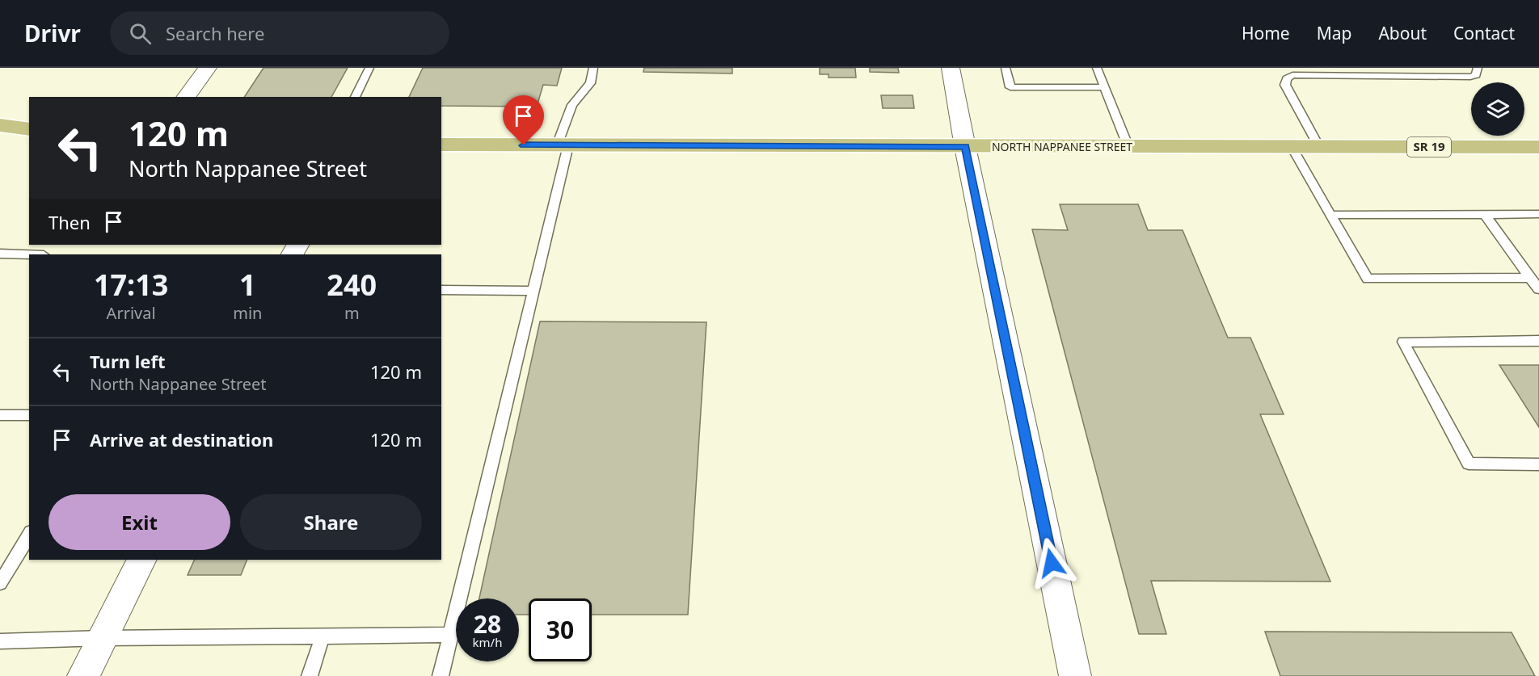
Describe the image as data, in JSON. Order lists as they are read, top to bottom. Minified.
{"streets":{"main road":["NORTH NAPPANEE STREET","SR 19"]},"page":{"header":"Drivr","search":"Search here","nav":["Home","Map","About","Contact"],"turn":["120 m","North Nappanee Street"],"then":"Then","eta":["17:13","Arrival","1","min","240","m"],"list":[{"name":"Turn left","note":"North Nappanee Street","value":"120 m"},{"name":"Arrive at destination","value":"120 m"}],"buttons":["Exit","Share"],"speed":"28 km/h","limit":"30"}}
